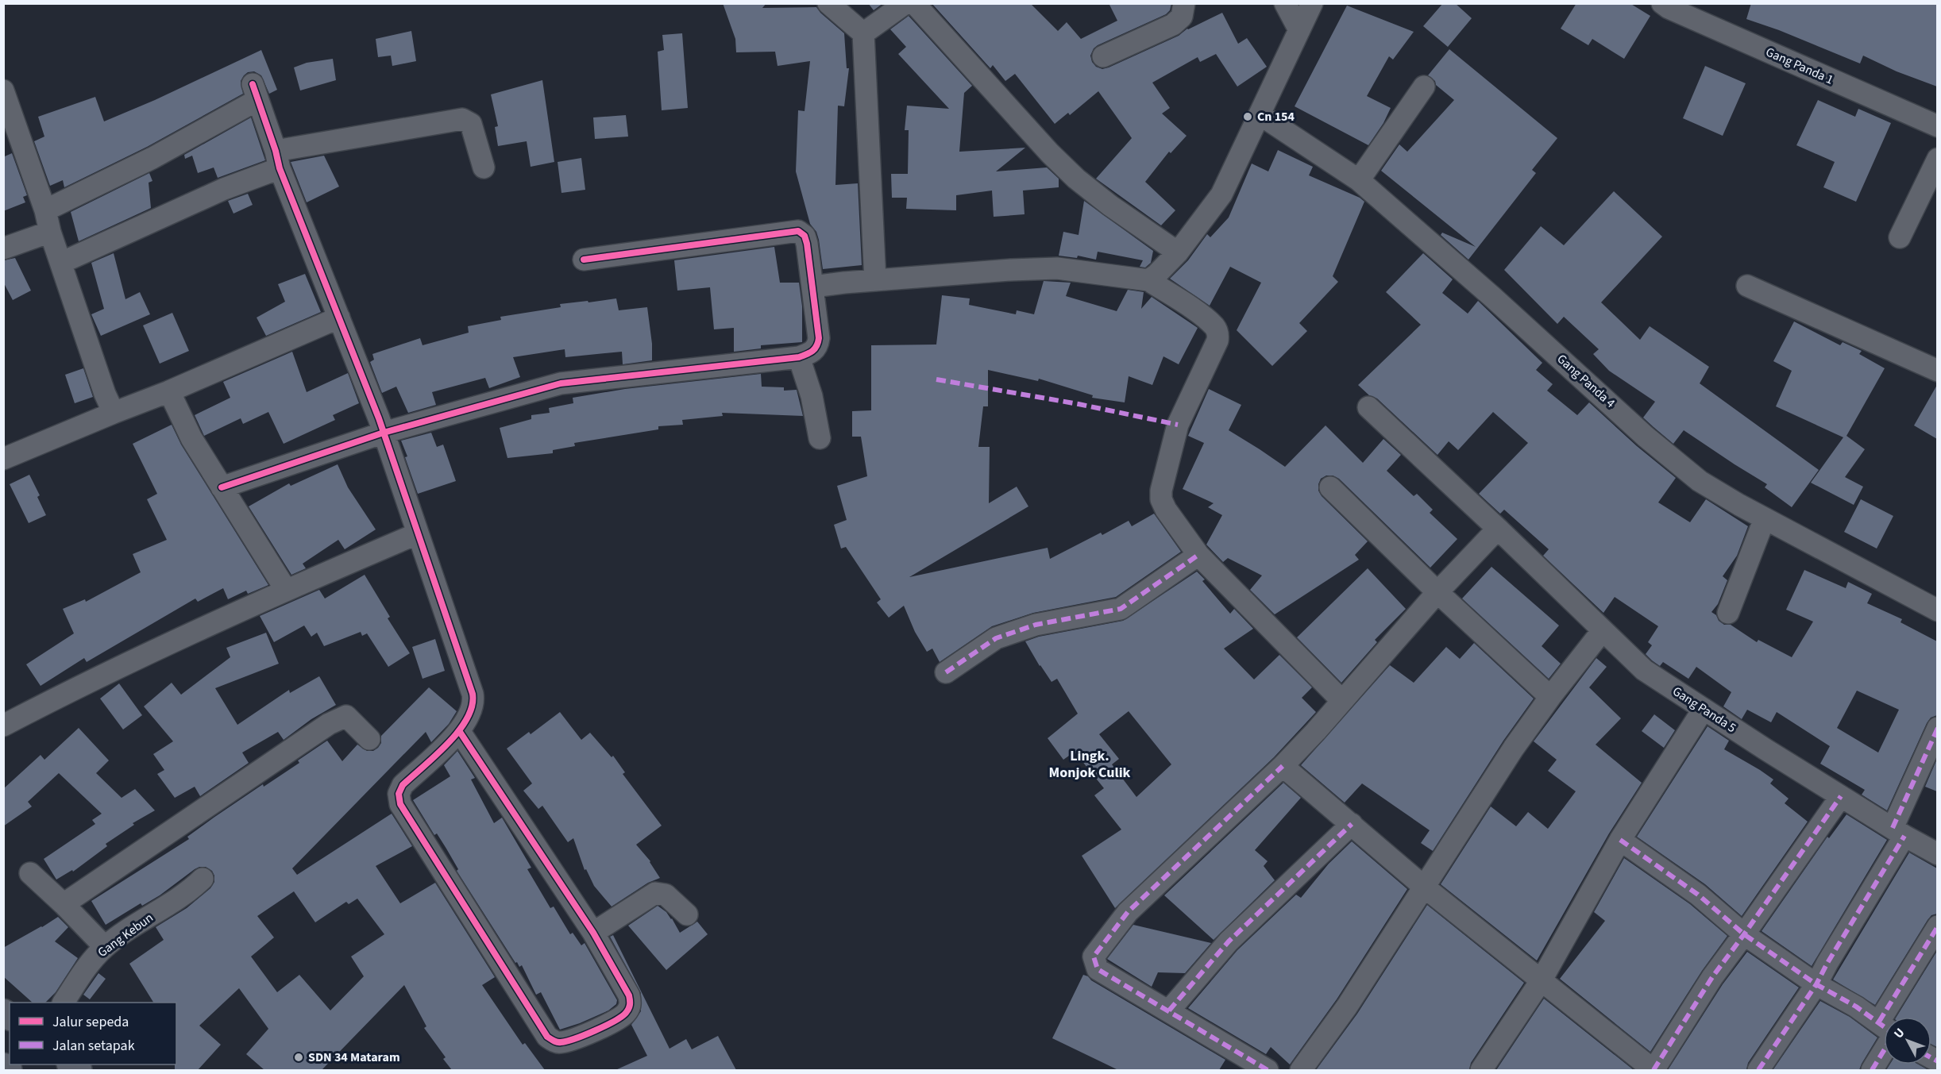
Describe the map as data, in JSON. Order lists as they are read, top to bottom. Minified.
{"streets":{"street":["Gang Panda 1","Gang Panda 4","Gang Panda 5","Gang Kebun"]},"districts":["Lingk. Monjok Culik"],"places":["Cn 154","SDN 34 Mataram"],"legend":["Jalur sepeda","Jalan setapak"],"north":"top left"}
